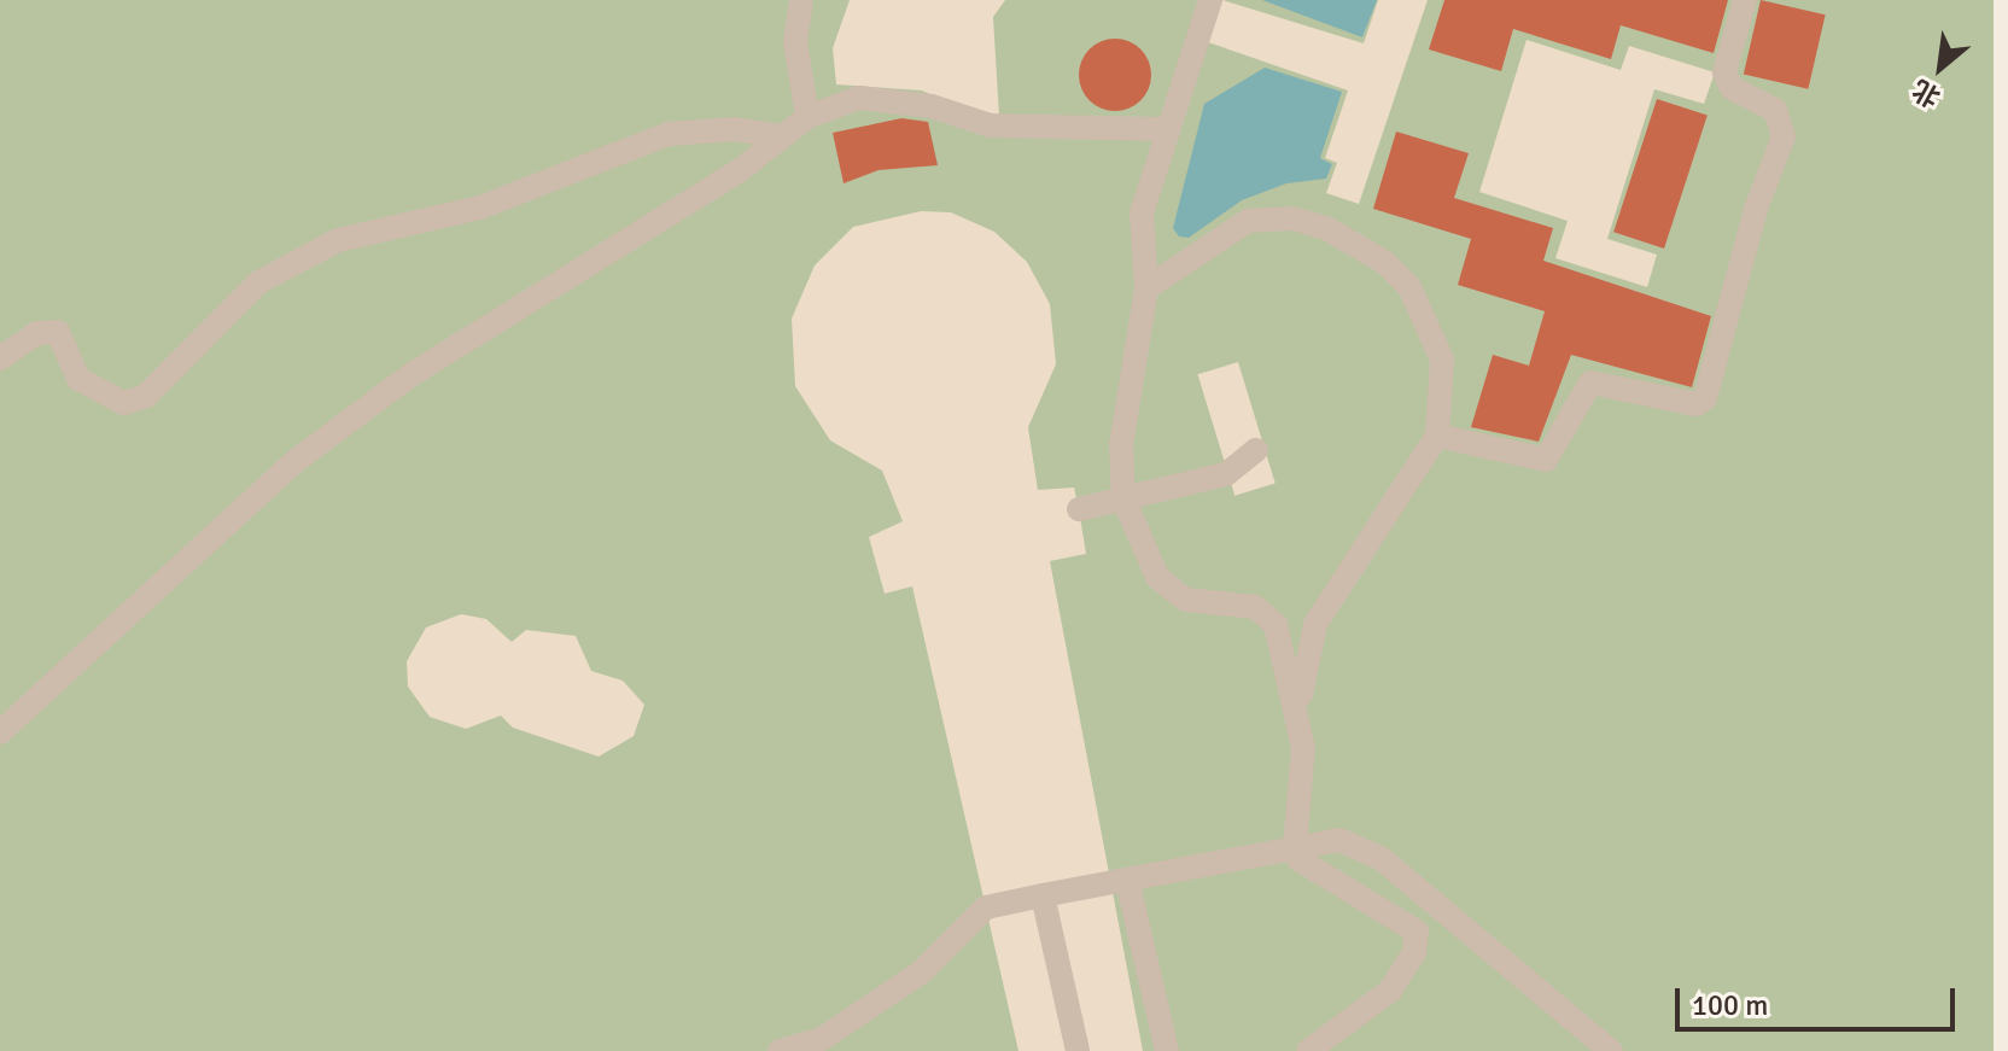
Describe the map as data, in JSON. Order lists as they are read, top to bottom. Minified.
{"scale_bar":"100 m","north":"bottom left"}
